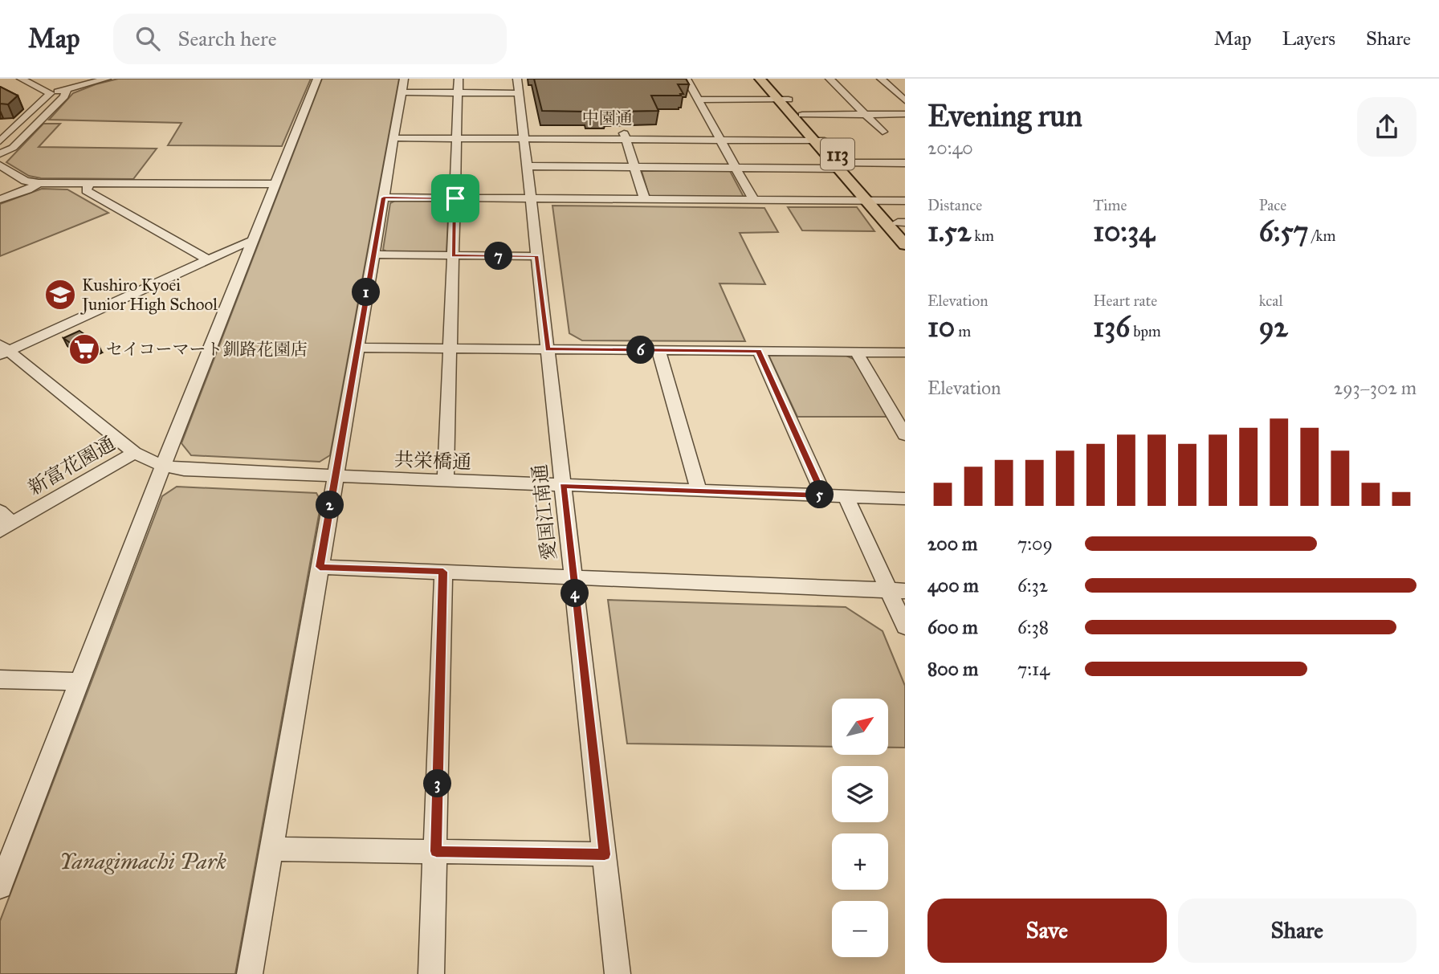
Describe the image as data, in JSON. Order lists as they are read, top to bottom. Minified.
{"streets":{"main road":["113"],"street":["中園通","共栄橋通","新富花園通","愛国江南通"]},"crossings":[["中園通","113"],["中園通","愛国江南通"],["共栄橋通","新富花園通"],["共栄橋通","愛国江南通"]],"parks":["Yanagimachi Park"],"places":{"school or university":["Kushiro Kyoei Junior High School"],"supermarket":["セイコーマート釧路花園店"]},"north":"top right","page":{"header":"Map","search":"Search here","nav":["Map","Layers","Share"],"heading":["Evening run","20:40"],"stats":[["Distance","1.52 km"],["Time","10:34"],["Pace","6:57 /km"],["Elevation","10 m"],["Heart rate","136 bpm"],["kcal","92"]],"pins":["7","1","6","5","2","4","3"],"chart":["Elevation","293–302 m"],"list":[{"name":"200 m","note":"7:09"},{"name":"400 m","note":"6:32"},{"name":"600 m","note":"6:38"},{"name":"800 m","note":"7:14"}],"map_buttons":["+","−"],"buttons":["Save","Share"]}}
